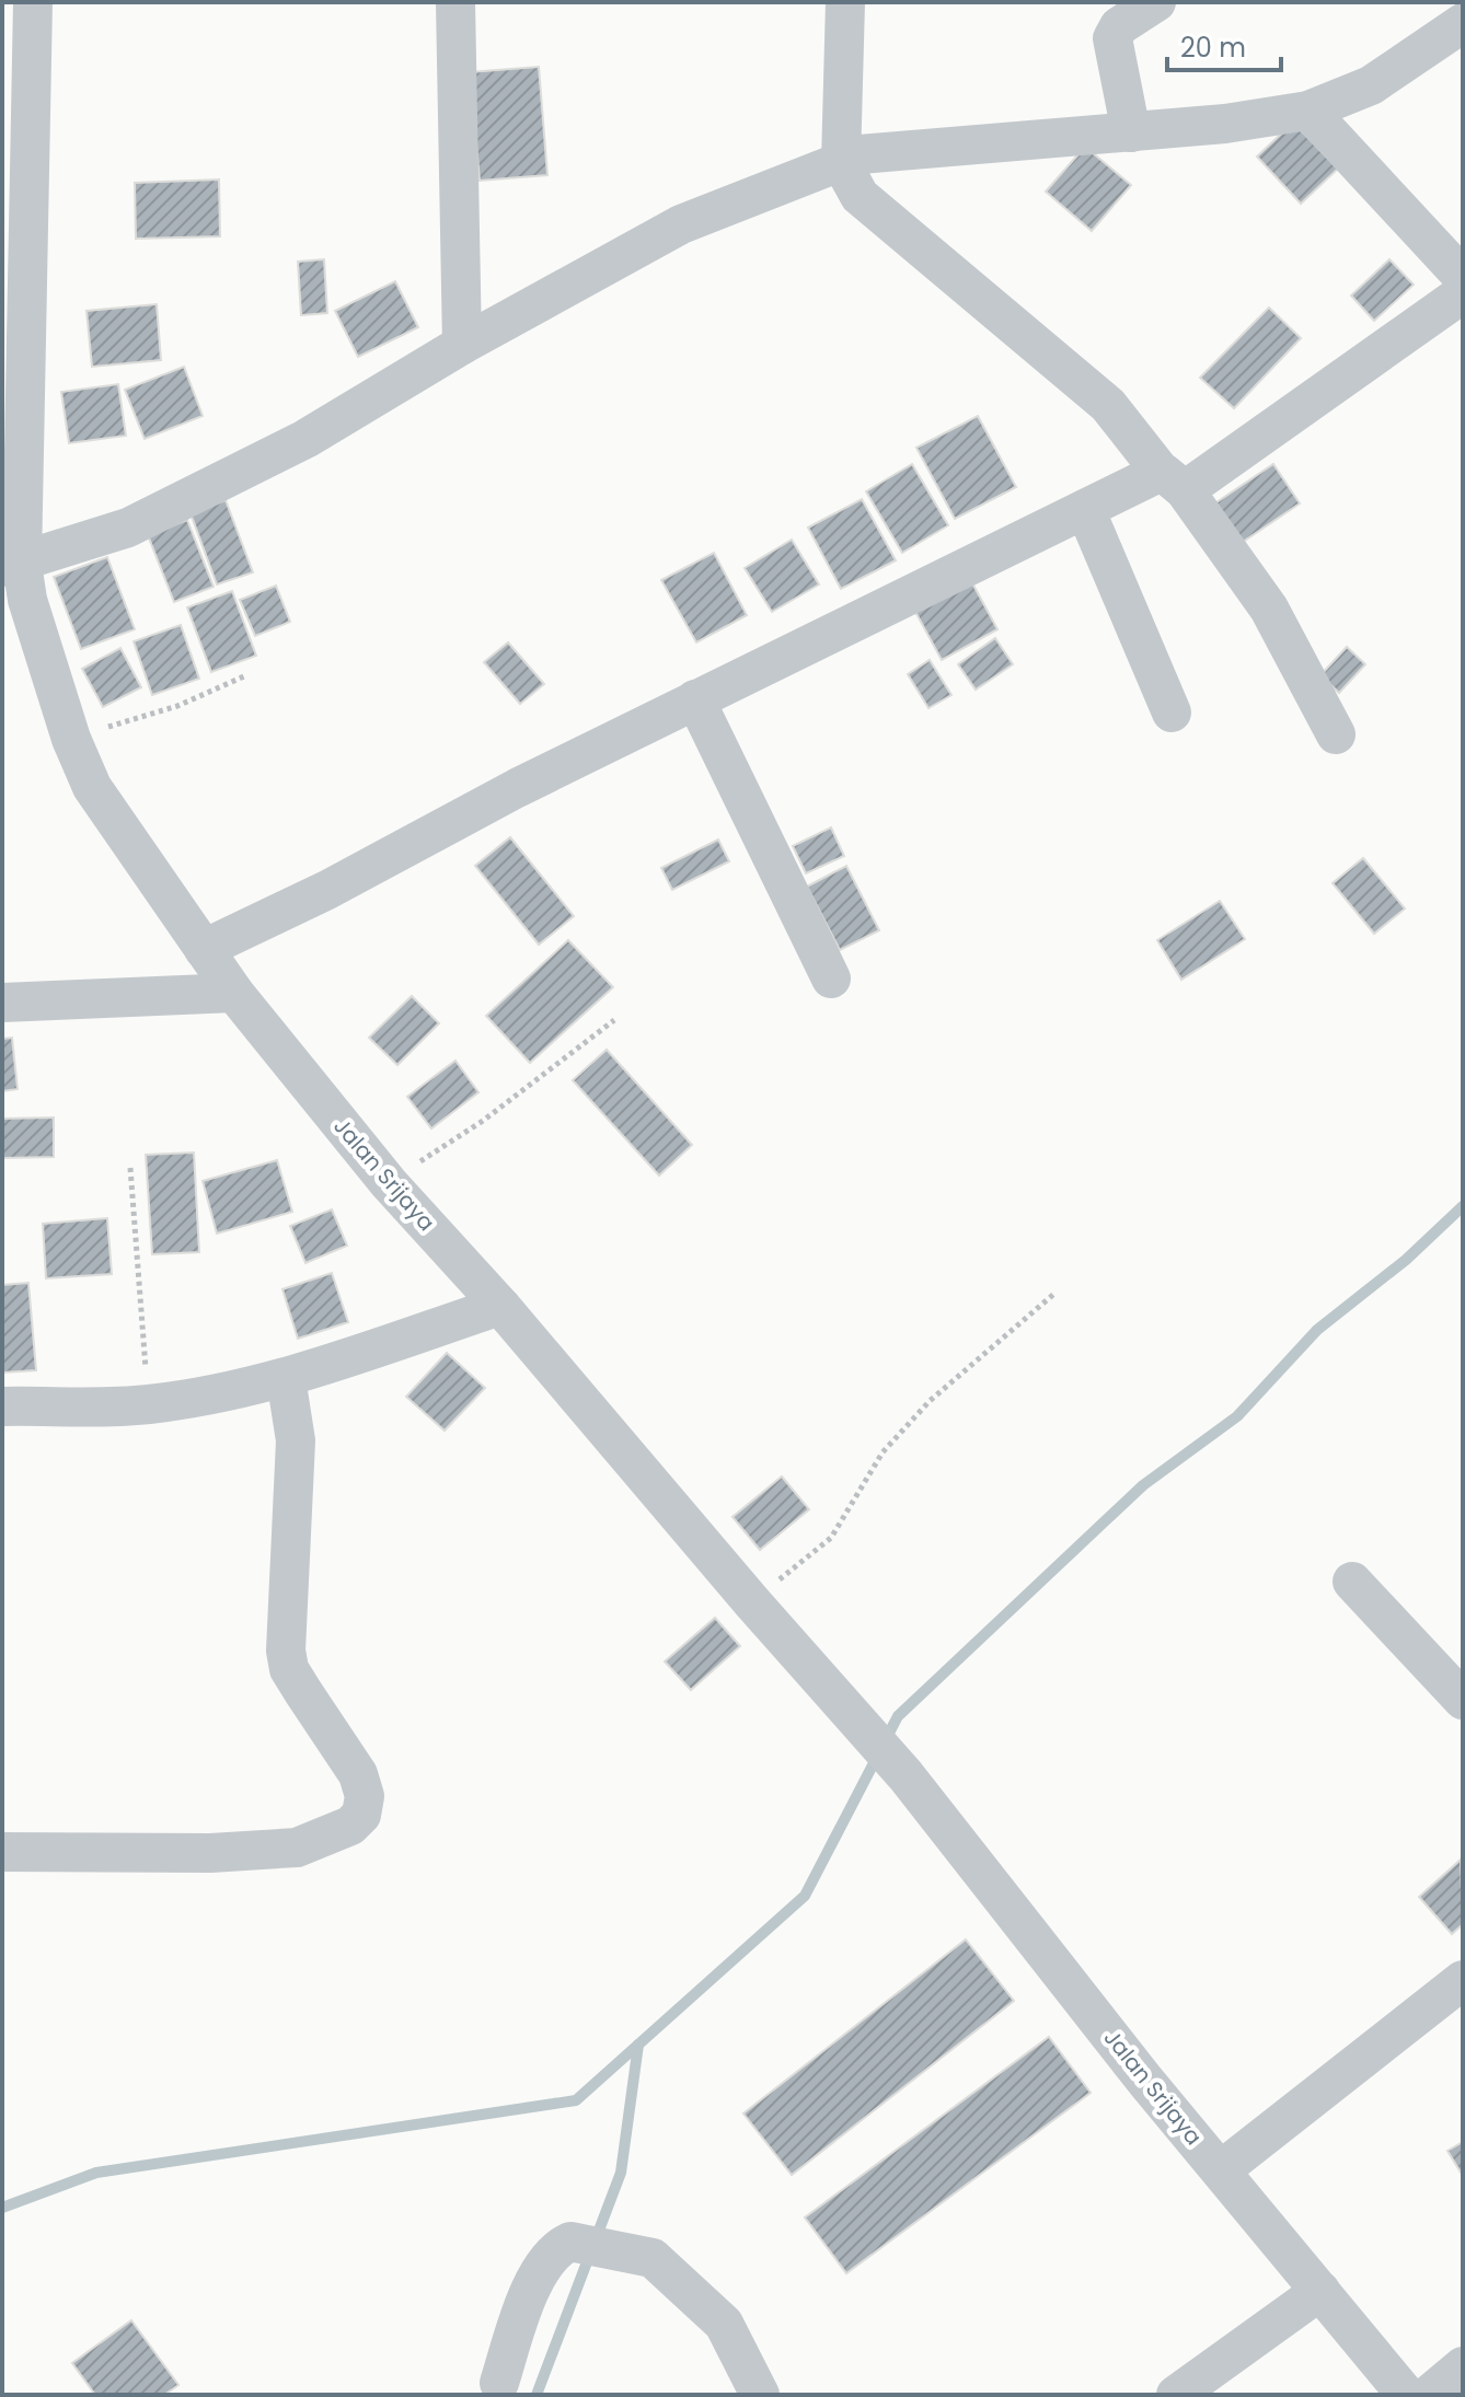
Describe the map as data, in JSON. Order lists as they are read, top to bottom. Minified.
{"streets":{"street":["Jalan Srijaya"]},"scale_bar":"20 m"}
